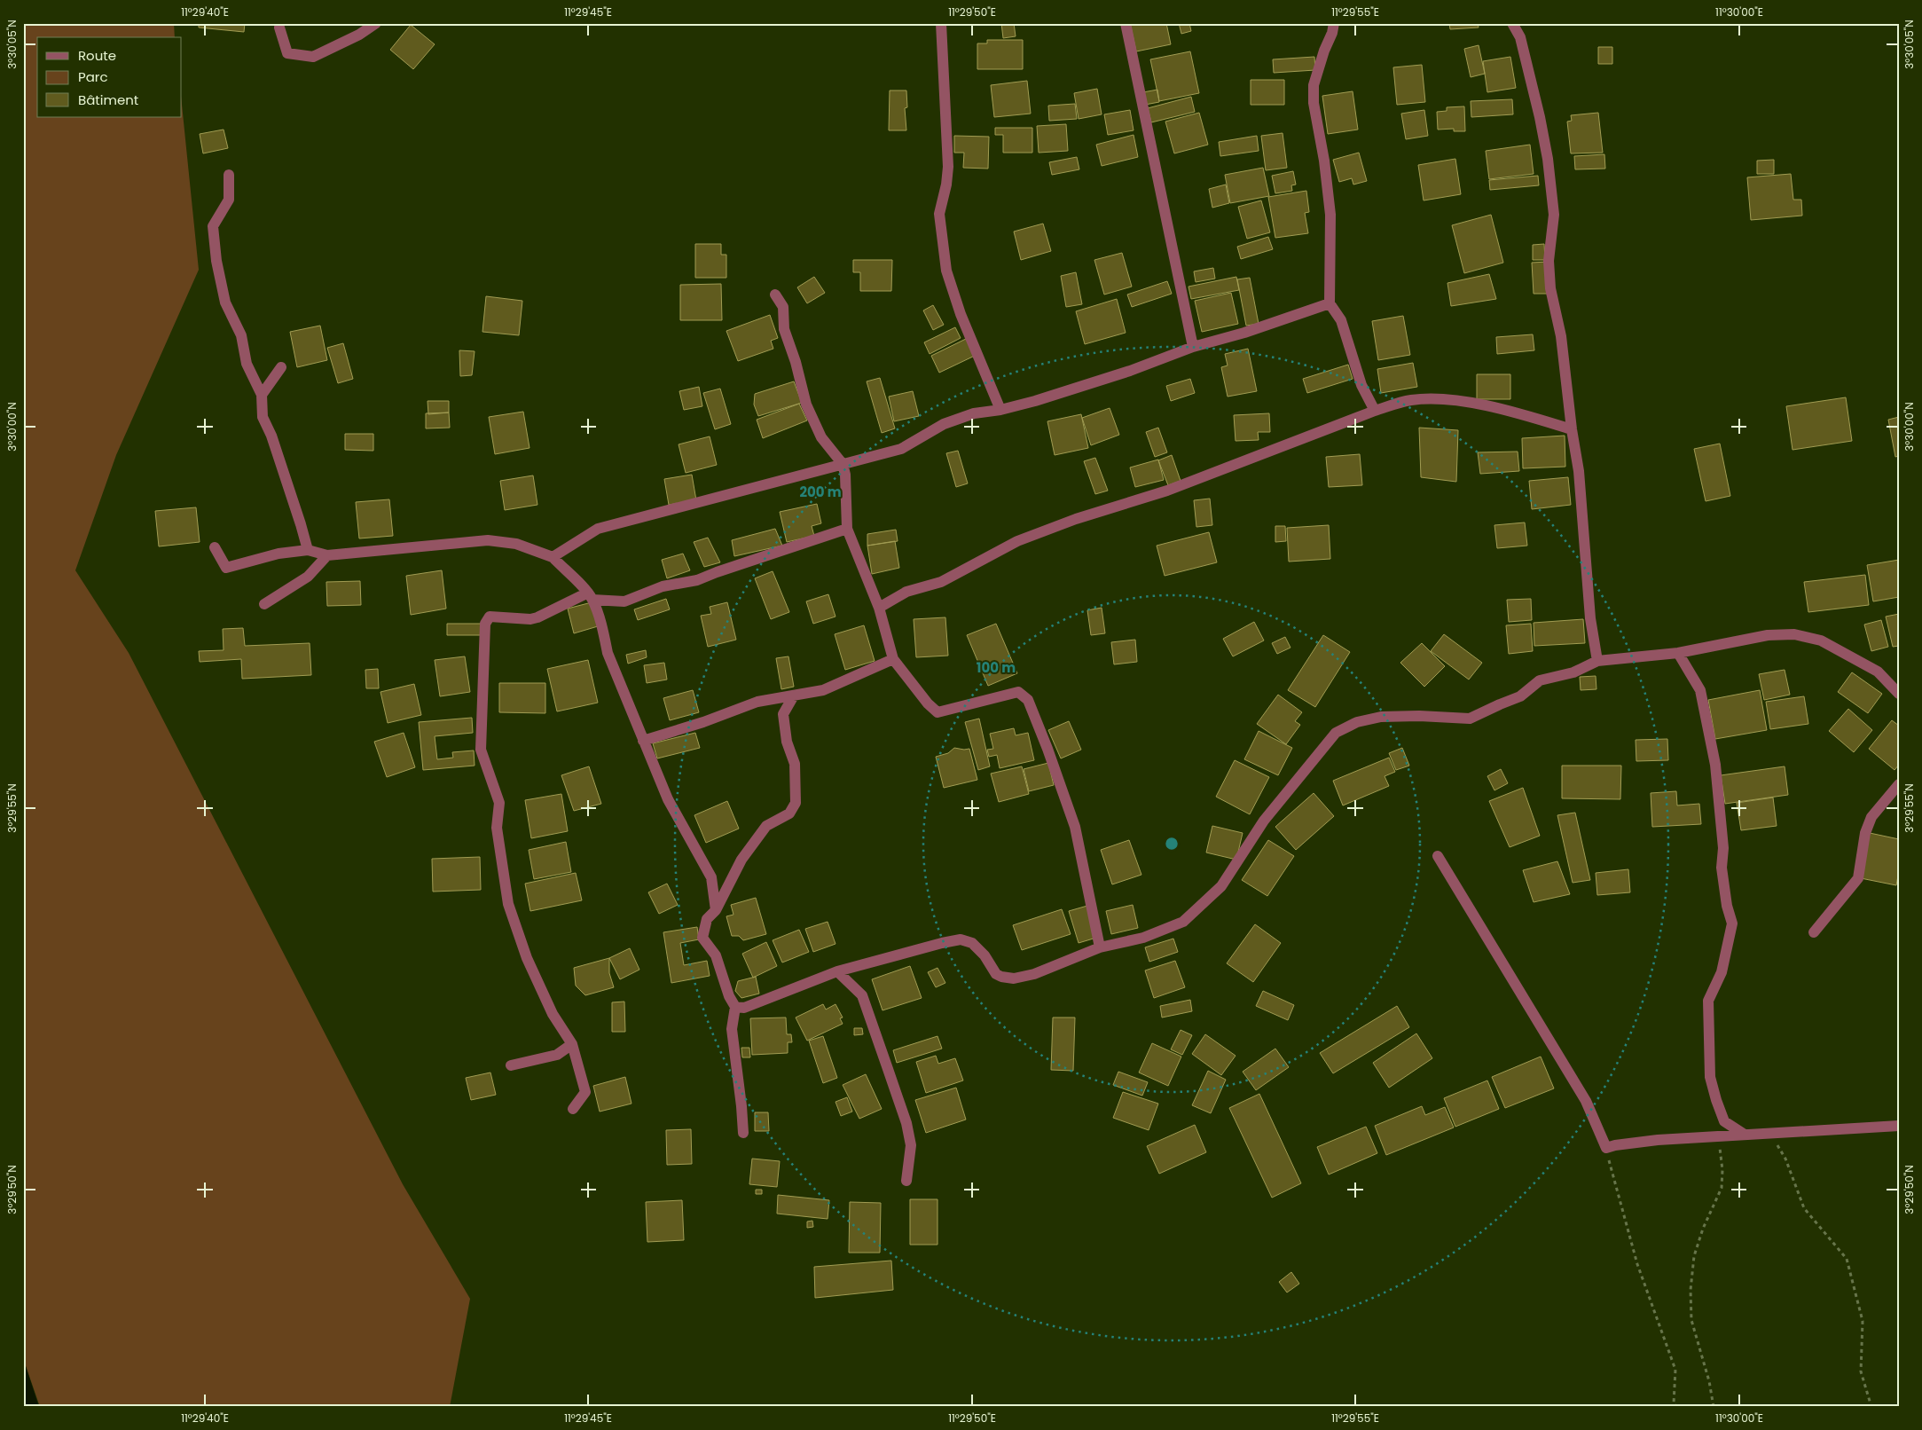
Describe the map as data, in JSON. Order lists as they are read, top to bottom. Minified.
{"legend":["Route","Parc","Bâtiment"],"coordinates":["11°29'40\"E","11°29'45\"E","11°29'50\"E","11°29'55\"E","11°30'00\"E","3°30'05\"N","3°30'00\"N","3°29'55\"N","3°29'50\"N"],"rings":["200 m","100 m"]}
